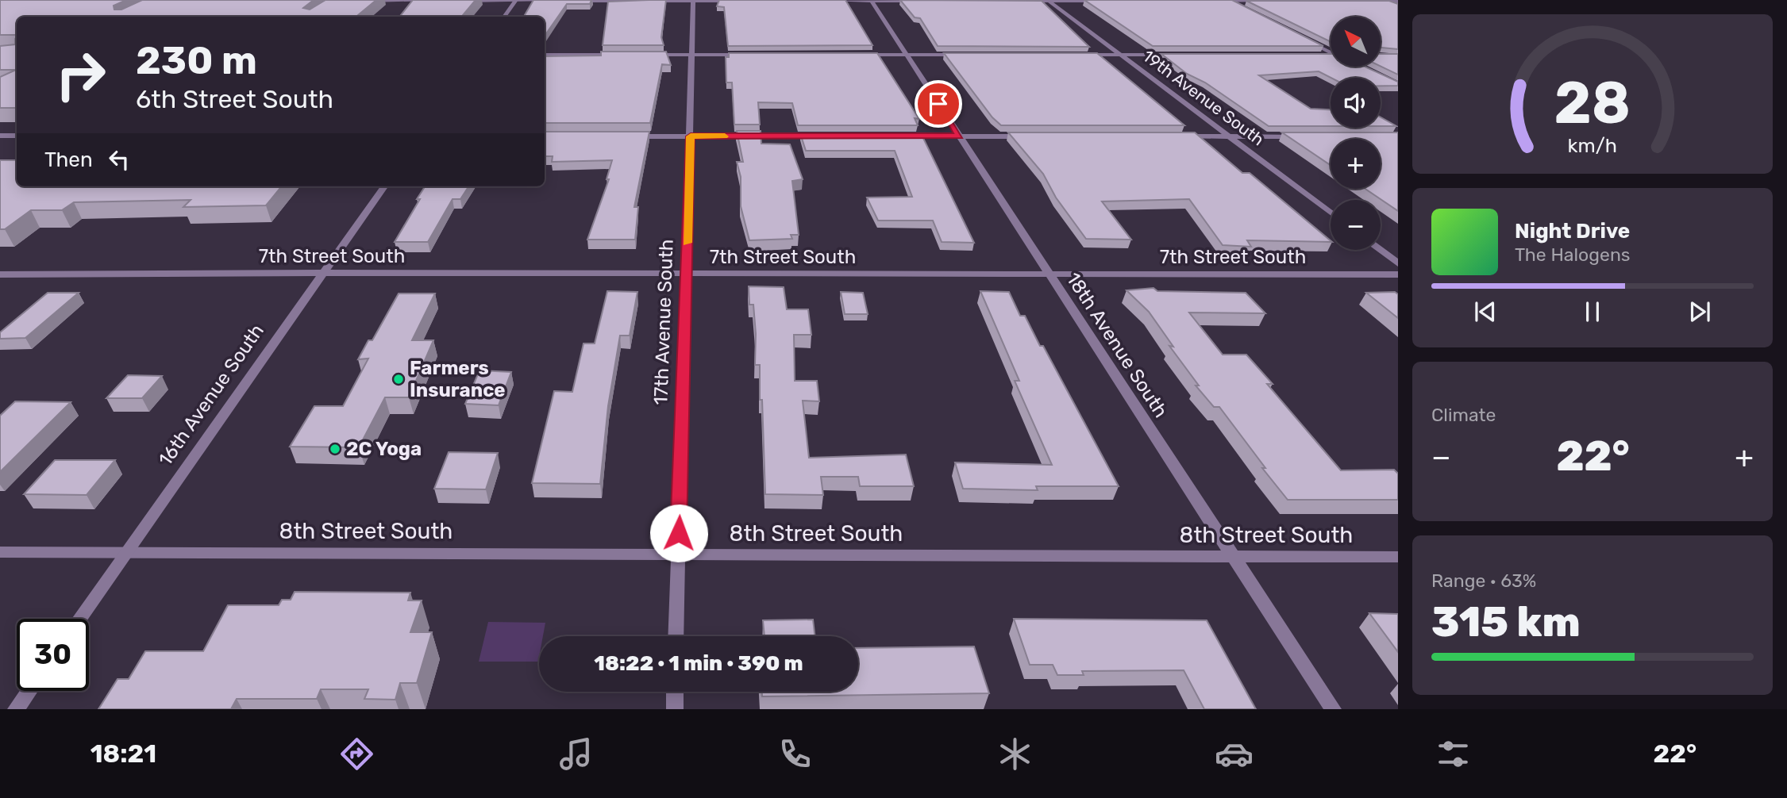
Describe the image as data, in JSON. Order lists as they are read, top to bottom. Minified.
{"streets":{"street":["19th Avenue South","7th Street South","17th Avenue South","18th Avenue South","16th Avenue South","8th Street South"]},"crossings":[["7th Street South","17th Avenue South"],["7th Street South","18th Avenue South"],["7th Street South","16th Avenue South"],["17th Avenue South","8th Street South"],["18th Avenue South","8th Street South"],["16th Avenue South","8th Street South"]],"places":["Farmers Insurance","2C Yoga"],"north":"top left","page":{"map_buttons":["+","−"],"turn":["230 m","6th Street South"],"then":"Then","song":["Night Drive","The Halogens"],"tile":["Climate",["Range · 63%","315 km"]],"heat":["−","22°","+"],"limit":"30","trip":"18:22 · 1 min · 390 m","tabs":["18:21","22°"],"gauge":["28","km/h"]}}
